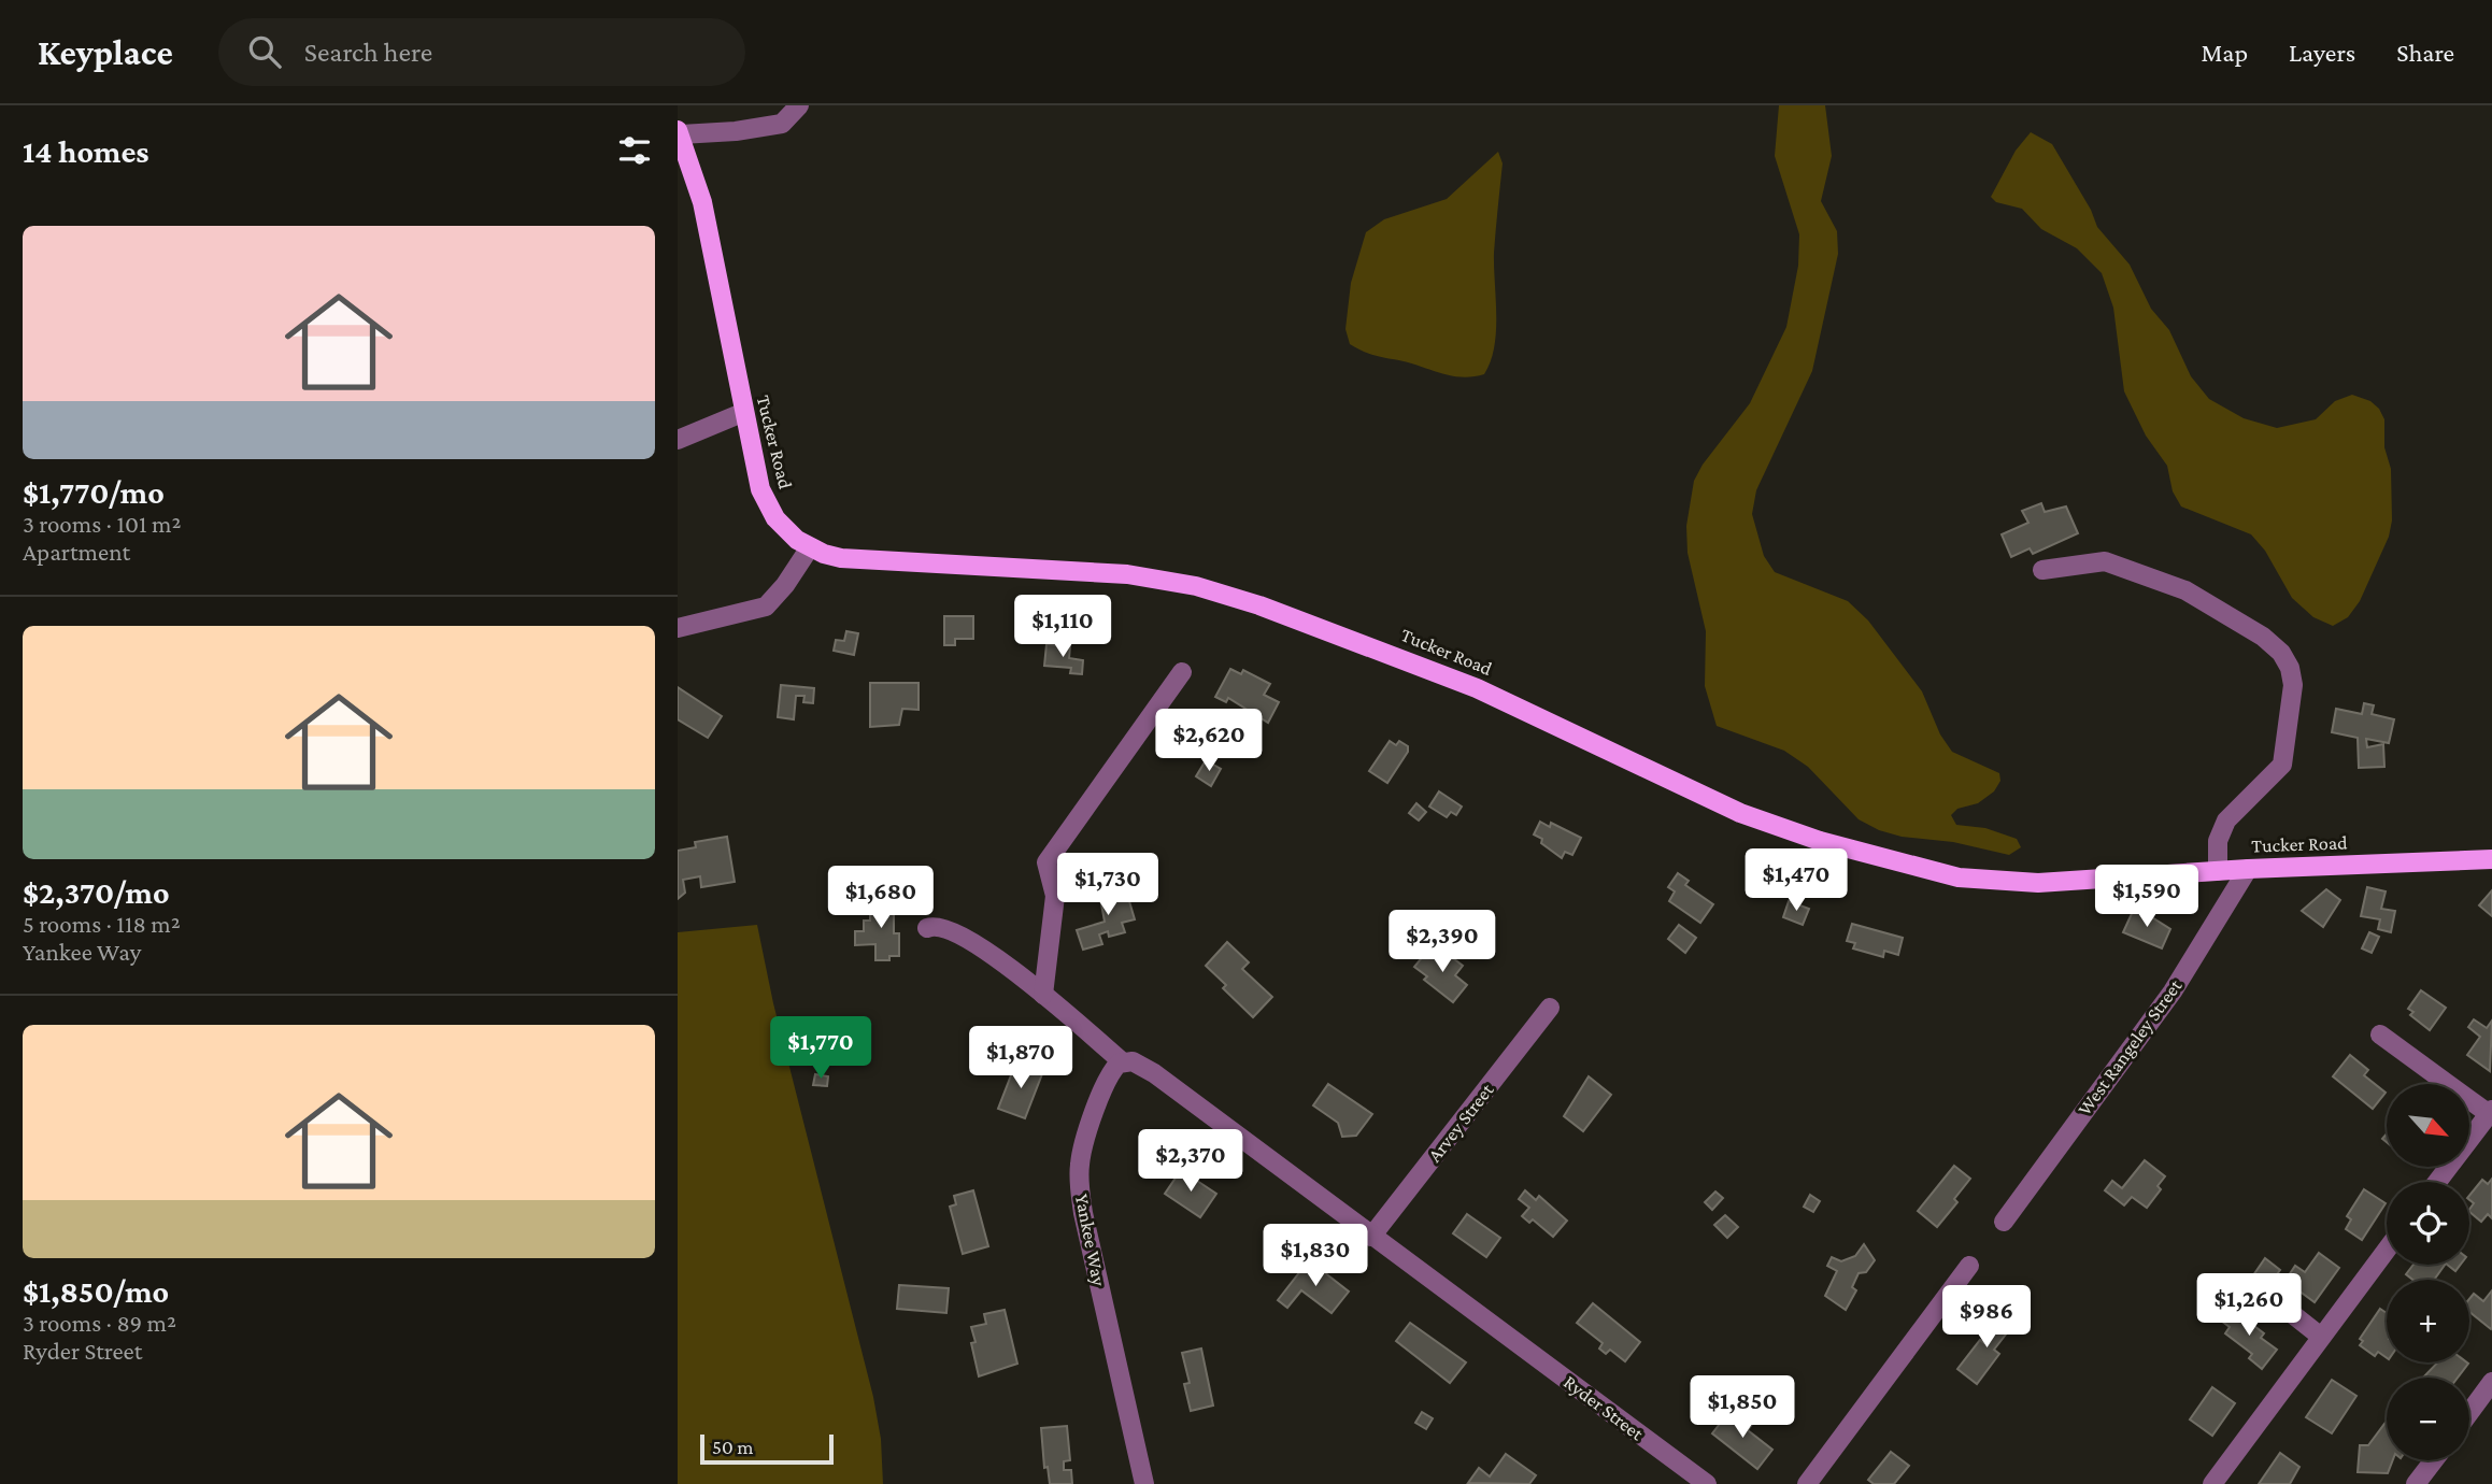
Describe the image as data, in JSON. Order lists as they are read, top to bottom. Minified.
{"streets":{"main road":["Tucker Road"],"street":["West Rangeley Street","Arvey Street","Yankee Way","Ryder Street"]},"crossings":[["Tucker Road","West Rangeley Street"],["Arvey Street","Ryder Street"]],"scale_bar":"50 m","north":"bottom right","page":{"header":"Keyplace","search":"Search here","nav":["Map","Layers","Share"],"heading":"14 homes","list":[{"name":"$1,770/mo","note":"3 rooms · 101 m² · Apartment"},{"name":"$2,370/mo","note":"5 rooms · 118 m² · Yankee Way"},{"name":"$1,850/mo","note":"3 rooms · 89 m² · Ryder Street"}],"price":["$1,110","$2,620","$1,470","$1,730","$1,590","$1,680","$2,390","$1,770","$1,870","$2,370","$1,830","$1,260","$986","$1,850"],"map_buttons":["+","−"],"scale":"50 m"}}
